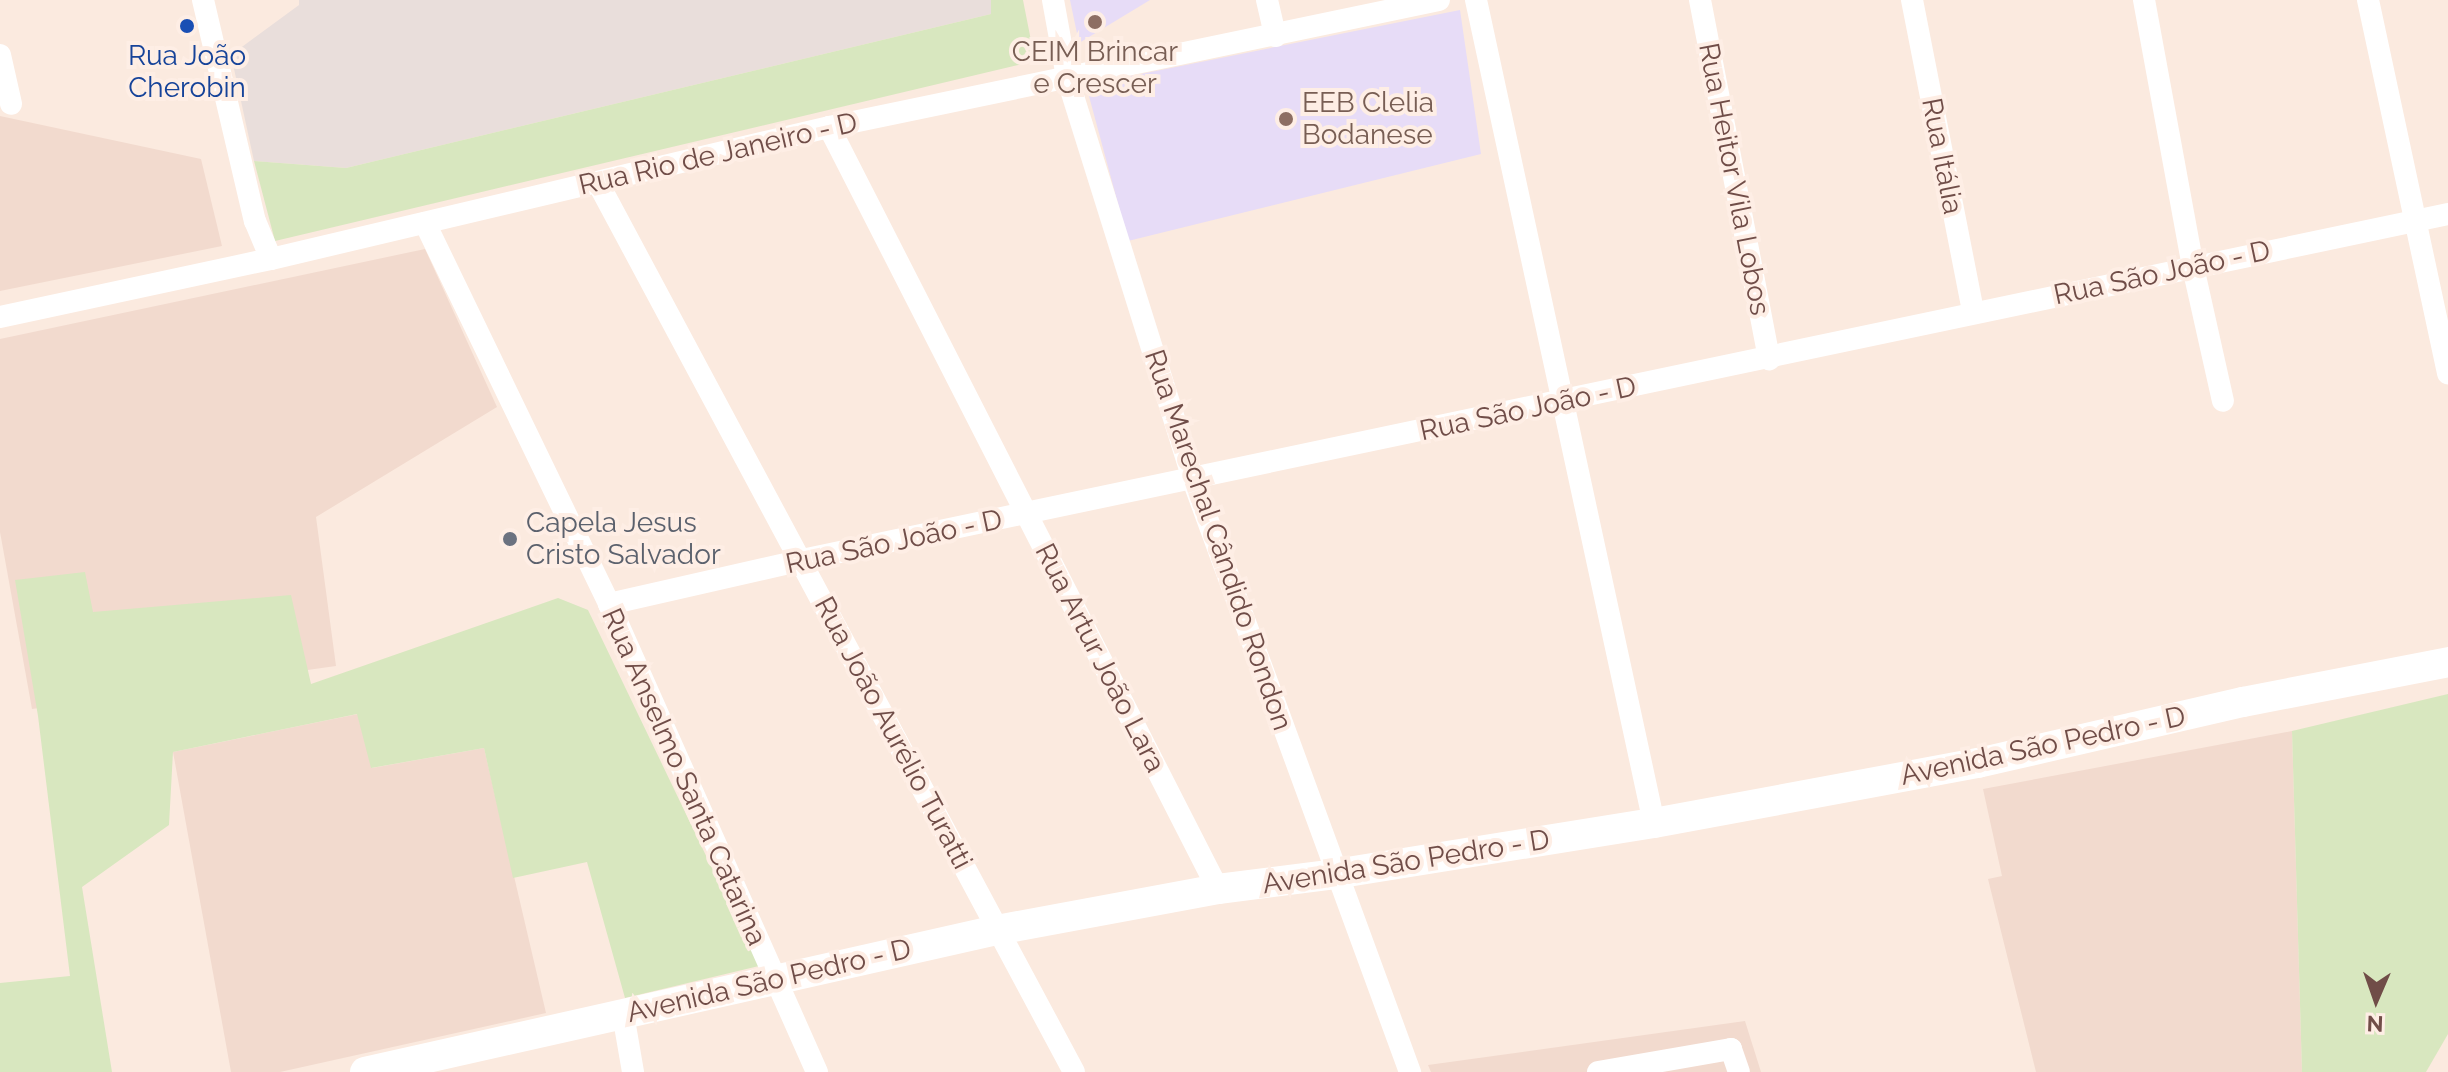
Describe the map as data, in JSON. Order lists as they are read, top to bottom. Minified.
{"streets":{"street":["Rua Rio de Janeiro - D","Rua Itália","Rua Heitor Vila Lobos","Rua São João - D","Rua Marechal Cândido Rondon","Rua Artur João Lara","Rua João Aurélio Turatti","Avenida São Pedro - D","Rua Anselmo Santa Catarina"]},"crossings":[["Rua Rio de Janeiro - D","Rua Marechal Cândido Rondon"],["Rua Rio de Janeiro - D","Rua Artur João Lara"],["Rua Rio de Janeiro - D","Rua João Aurélio Turatti"],["Rua Rio de Janeiro - D","Rua Anselmo Santa Catarina"],["Rua Itália","Rua São João - D"],["Rua Heitor Vila Lobos","Rua São João - D"],["Rua São João - D","Rua Marechal Cândido Rondon"],["Rua São João - D","Rua Artur João Lara"],["Rua São João - D","Rua João Aurélio Turatti"],["Rua São João - D","Rua Anselmo Santa Catarina"],["Rua Marechal Cândido Rondon","Avenida São Pedro - D"],["Rua Artur João Lara","Avenida São Pedro - D"],["Rua João Aurélio Turatti","Avenida São Pedro - D"],["Avenida São Pedro - D","Rua Anselmo Santa Catarina"]],"places":["CEIM Brincar e Crescer","Rua João Cherobin","EEB Clelia Bodanese","Capela Jesus Cristo Salvador"],"north":"bottom"}
